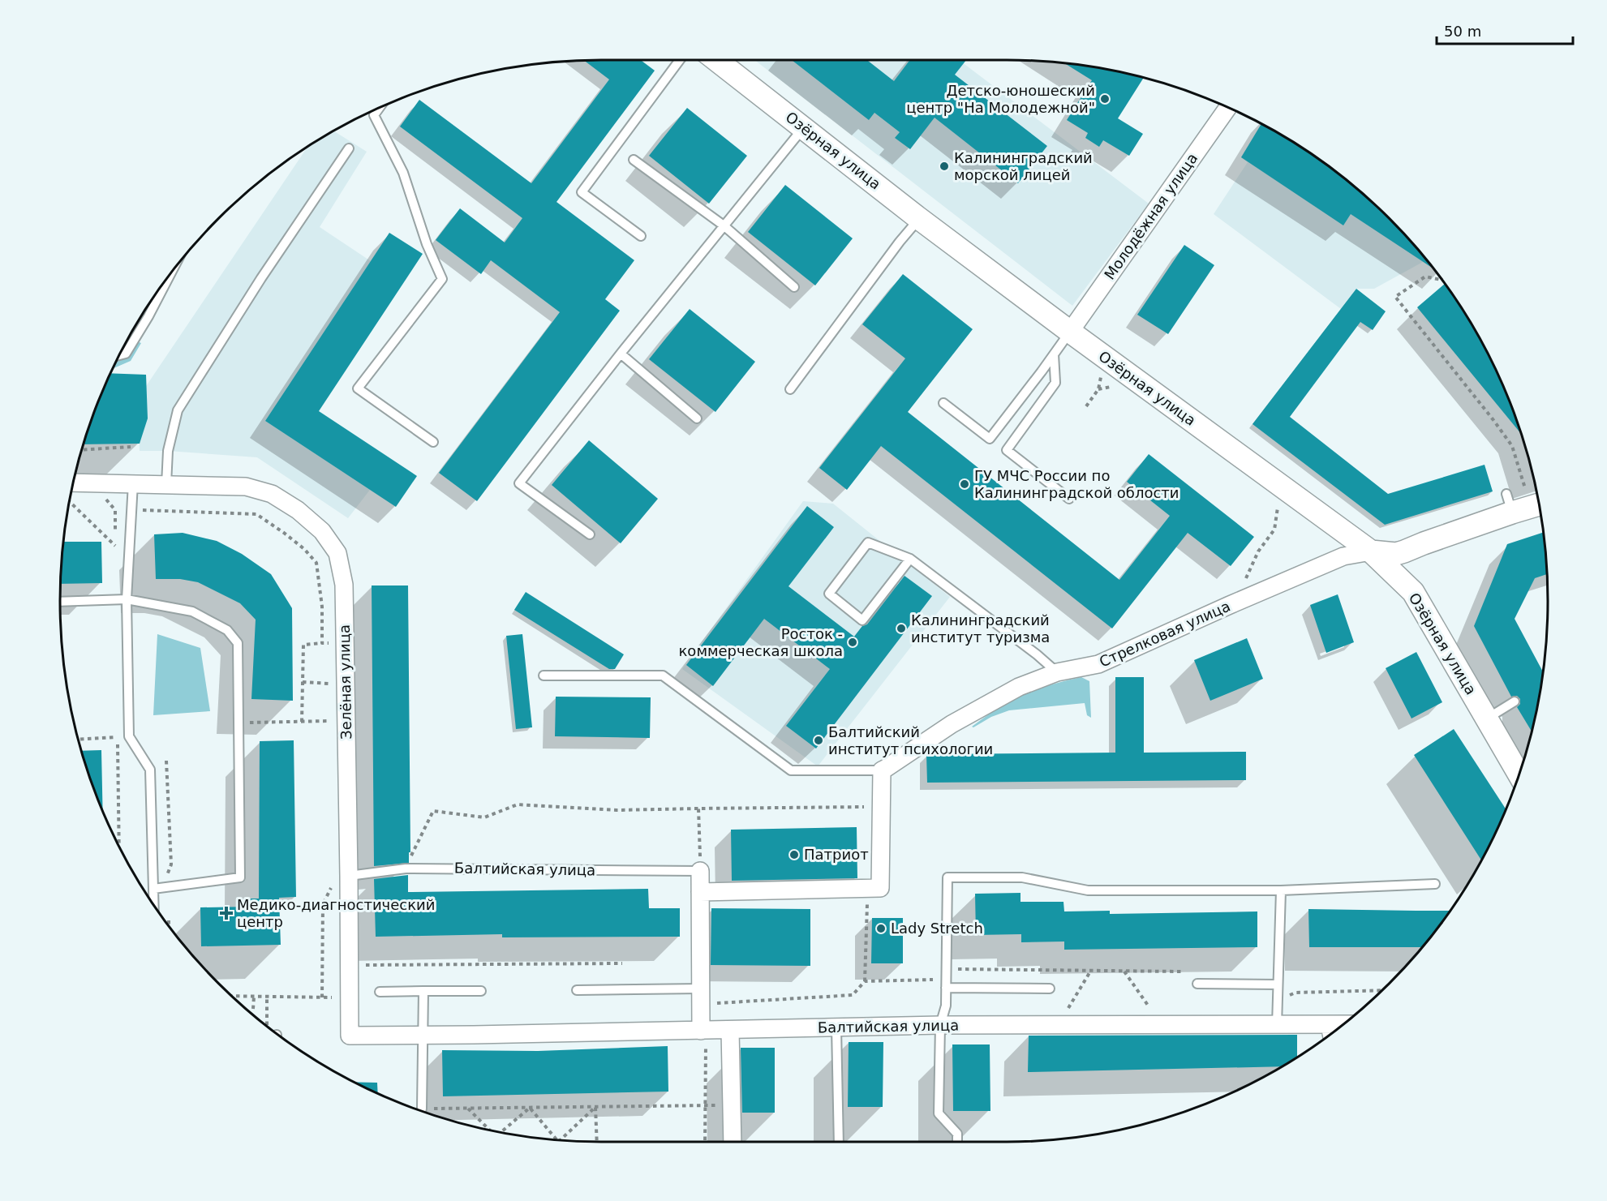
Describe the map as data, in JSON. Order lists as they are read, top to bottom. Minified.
{"streets":{"street":["Озёрная улица","Молодёжная улица","Стрелковая улица","Зелёная улица","Балтийская улица"]},"crossings":[["Озёрная улица","Молодёжная улица"],["Озёрная улица","Стрелковая улица"],["Зелёная улица","Балтийская улица"]],"places":{"other":["Детско-юношеский центр \"На Молодежной\"","Калининградский морской лицей","ГУ МЧС России по Калининградской облости","Калининградский институт туризма","Росток - коммерческая школа","Балтийский институт психологии","Патриот","Lady Stretch"],"health":["Медико-диагностический центр"]},"scale_bar":"50 m"}
